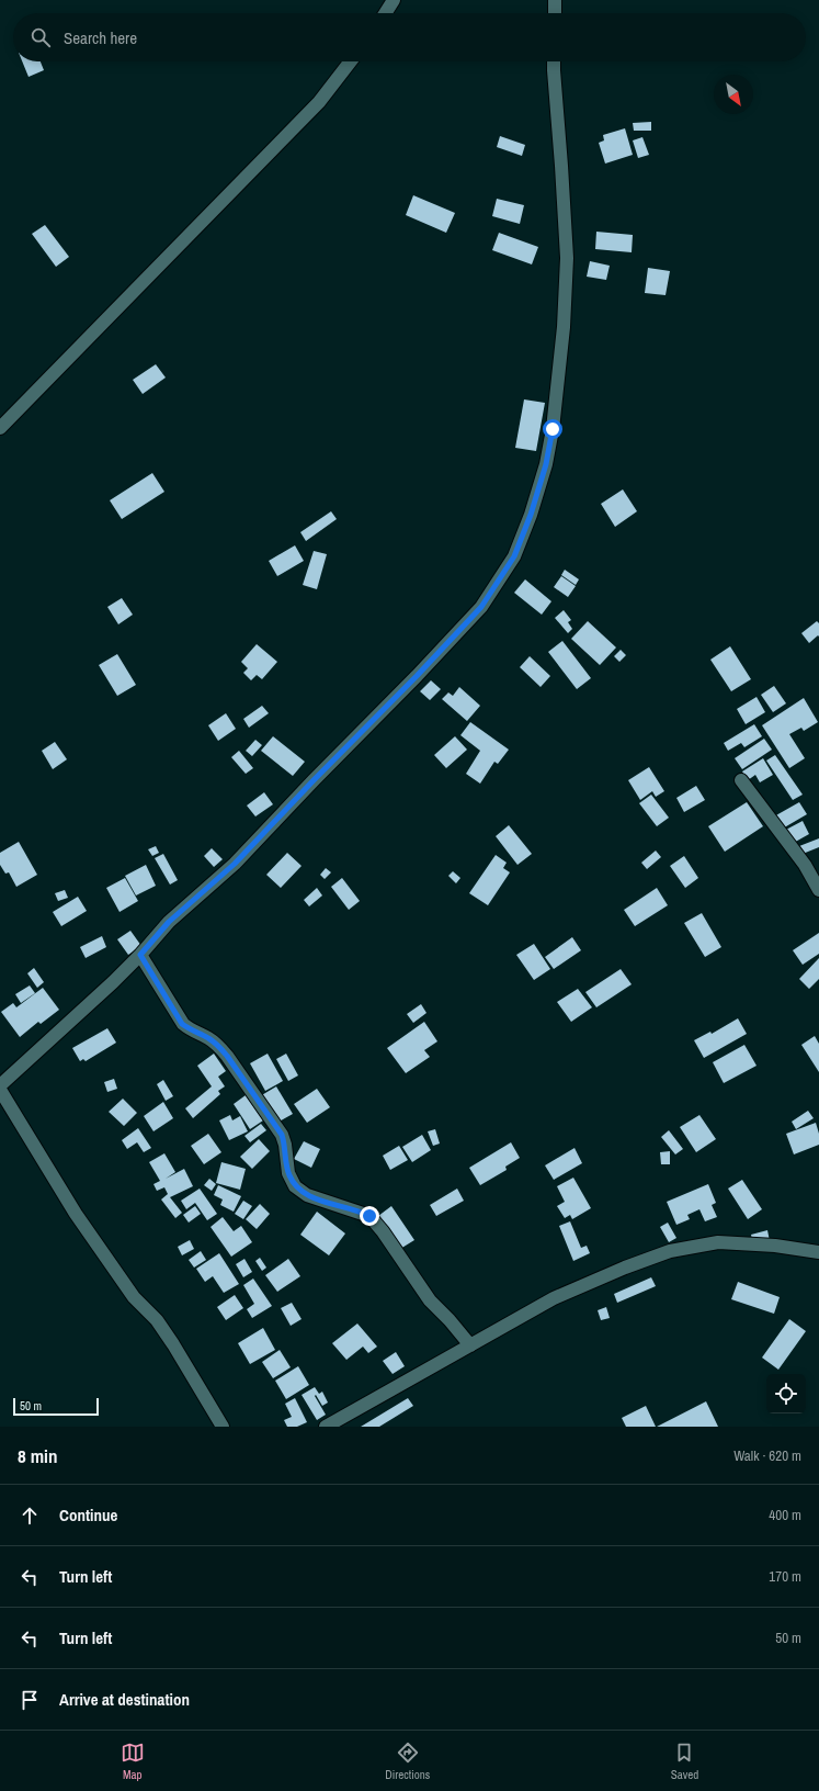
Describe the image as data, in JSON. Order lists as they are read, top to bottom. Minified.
{"scale_bar":"50 m","north":"bottom right","page":{"search":"Search here","scale":"50 m","heading":["8 min","Walk · 620 m"],"list":[["Continue","400 m"],["Turn left","170 m"],["Turn left","50 m"],"Arrive at destination"],"nav":["Map","Directions","Saved"]}}
